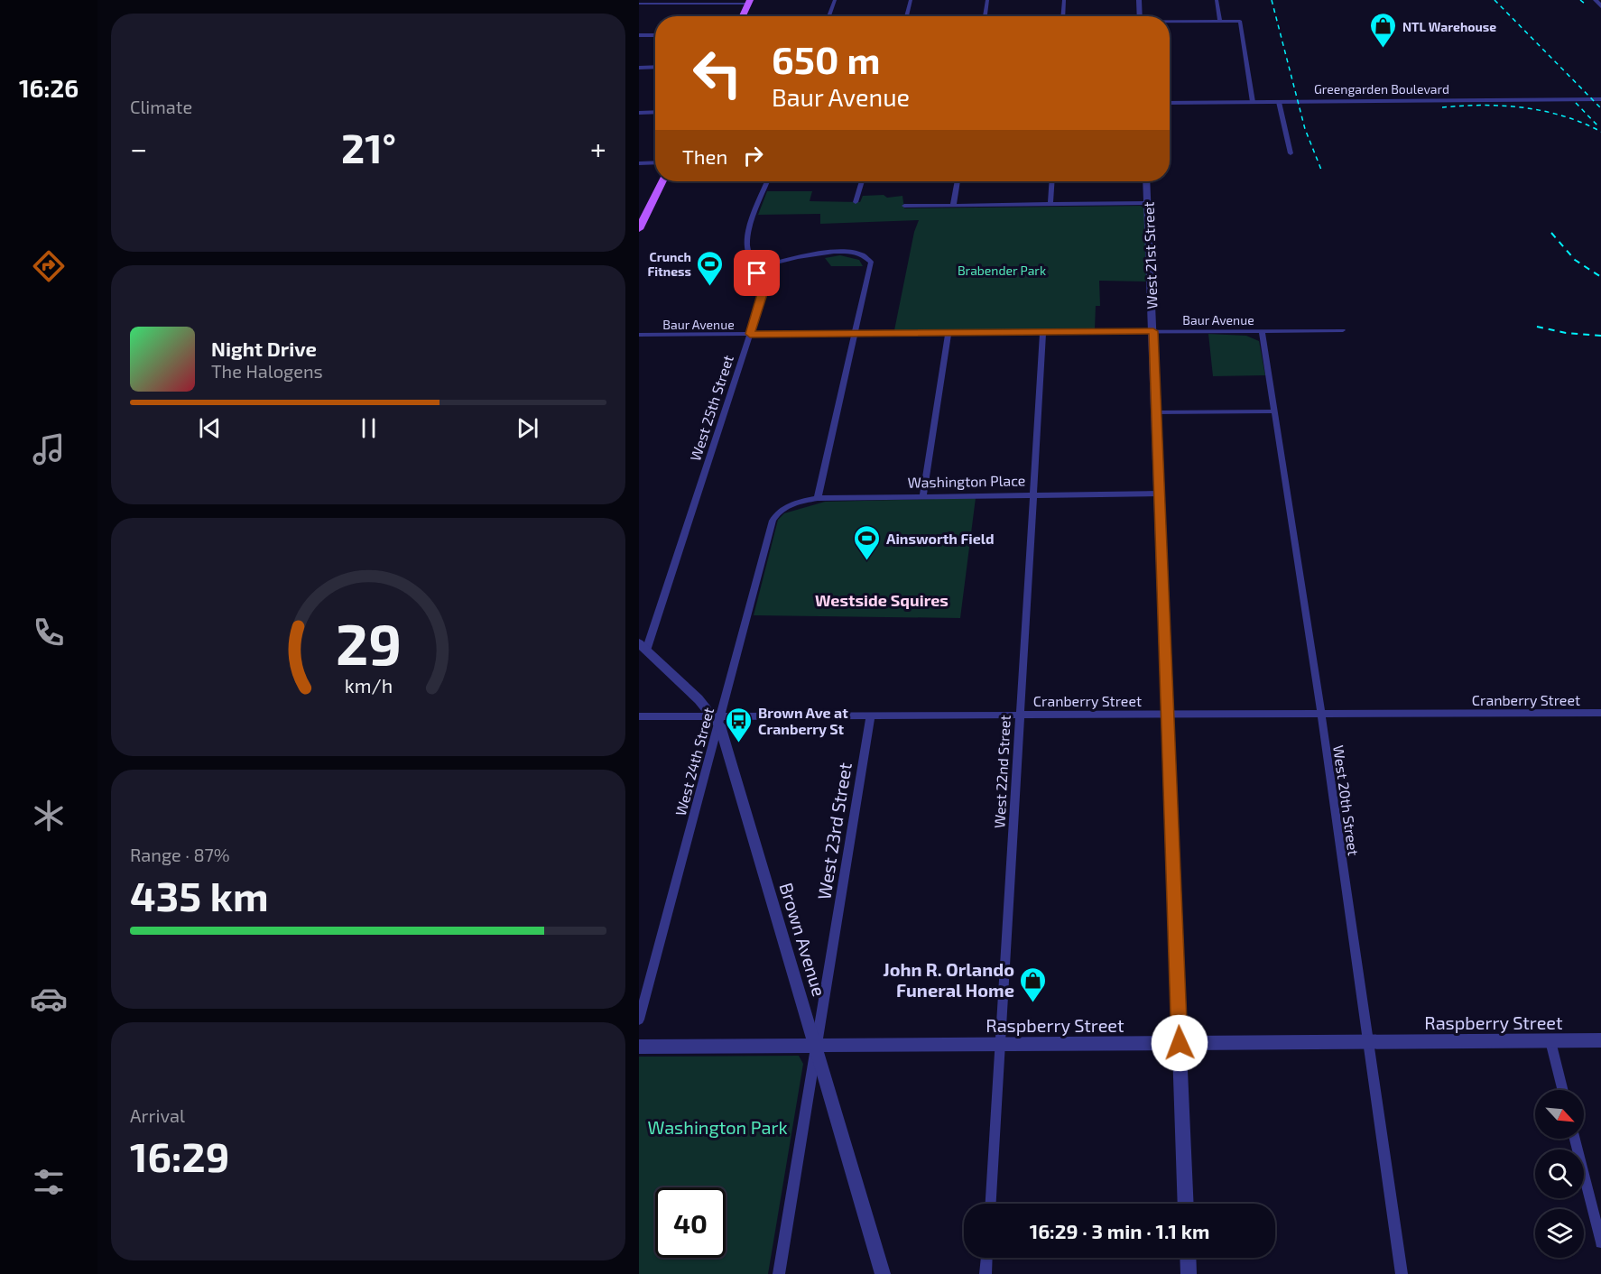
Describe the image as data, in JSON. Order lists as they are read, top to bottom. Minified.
{"streets":{"street":["Greengarden Boulevard","West 21st Street","Baur Avenue","West 25th Street","Washington Place","Cranberry Street","West 24th Street","West 22nd Street","West 20th Street","West 23rd Street","Brown Avenue","Raspberry Street"]},"crossings":[["West 21st Street","Baur Avenue"],["West 21st Street","Washington Place"],["West 21st Street","Cranberry Street"],["West 21st Street","Raspberry Street"],["Baur Avenue","West 25th Street"],["Baur Avenue","West 22nd Street"],["Baur Avenue","West 20th Street"],["West 25th Street","Brown Avenue"],["Washington Place","West 24th Street"],["Washington Place","West 22nd Street"],["Cranberry Street","West 24th Street"],["Cranberry Street","West 22nd Street"],["Cranberry Street","West 20th Street"],["Cranberry Street","West 23rd Street"],["Cranberry Street","Brown Avenue"],["West 24th Street","Brown Avenue"],["West 22nd Street","Raspberry Street"],["West 20th Street","Raspberry Street"],["West 23rd Street","Brown Avenue"],["West 23rd Street","Raspberry Street"],["Brown Avenue","Raspberry Street"]],"districts":["Westside Squires"],"parks":["Brabender Park","Washington Park"],"places":{"shop":["NTL Warehouse","John R. Orlando Funeral Home"],"sports":["Crunch Fitness","Ainsworth Field"],"bus stop":["Brown Ave at Cranberry St"]},"north":"bottom right","page":{"tabs":"16:26","tile":["Climate",["Range · 87%","435 km"],["Arrival","16:29"]],"turn":["650 m","Baur Avenue"],"heat":["−","21°","+"],"then":"Then","song":["Night Drive","The Halogens"],"limit":"40","trip":"16:29 · 3 min · 1.1 km","gauge":["29","km/h"]}}
